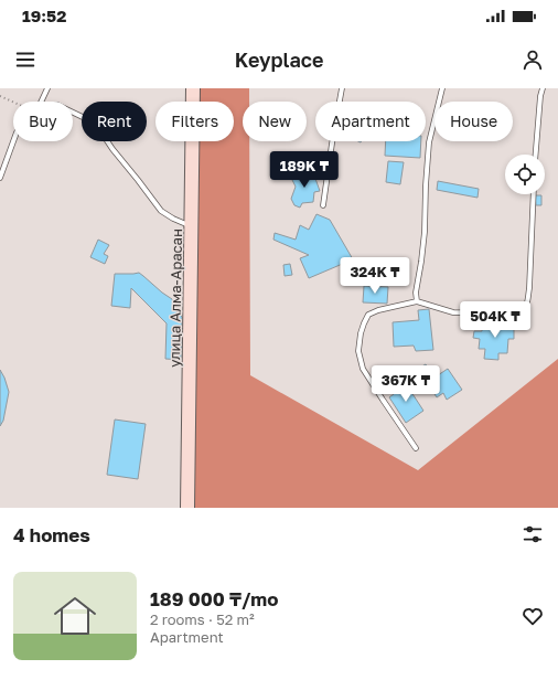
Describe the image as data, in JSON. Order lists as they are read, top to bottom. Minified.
{"streets":{"main road":["улица Алма-Арасан"]},"page":{"status":"19:52","header":"Keyplace","chip":["Buy","Rent","Filters","New","Apartment","House"],"price":["189K ₸","324K ₸","504K ₸","367K ₸"],"heading":"4 homes","list":[{"name":"189 000 ₸/mo","note":"2 rooms · 52 m² · Apartment"}]}}
